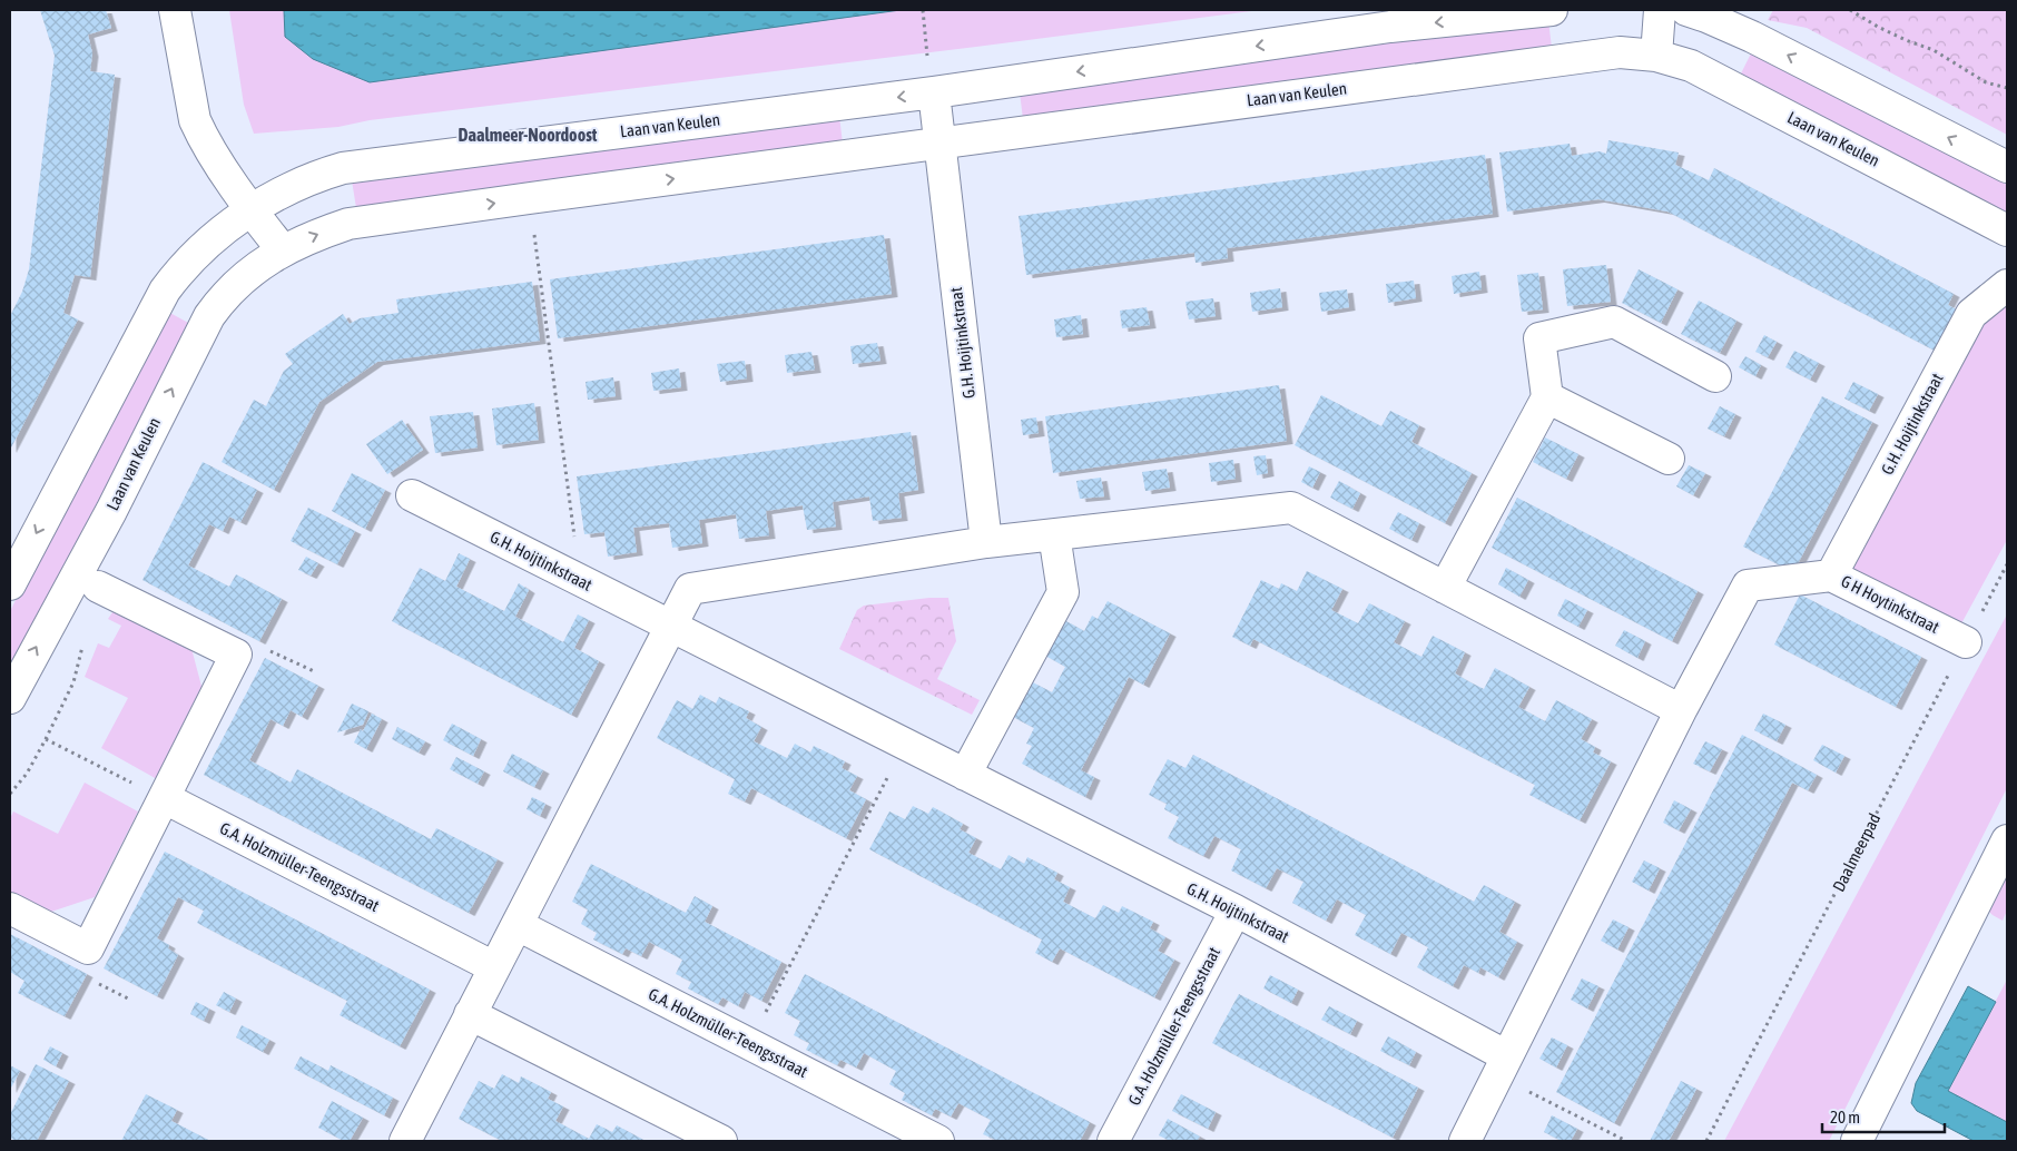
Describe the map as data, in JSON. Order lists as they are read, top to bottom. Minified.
{"streets":{"street":["Laan van Keulen","G.H. Hoijtinkstraat","G H Hoytinkstraat","G.A. Holzmüller-Teengsstraat"],"path":["Daalmeerpad"]},"crossings":[["Laan van Keulen","G.H. Hoijtinkstraat"],["G.H. Hoijtinkstraat","G H Hoytinkstraat"],["G.H. Hoijtinkstraat","G.A. Holzmüller-Teengsstraat"],["G H Hoytinkstraat","Daalmeerpad"]],"districts":["Daalmeer-Noordoost"],"scale_bar":"20 m"}
